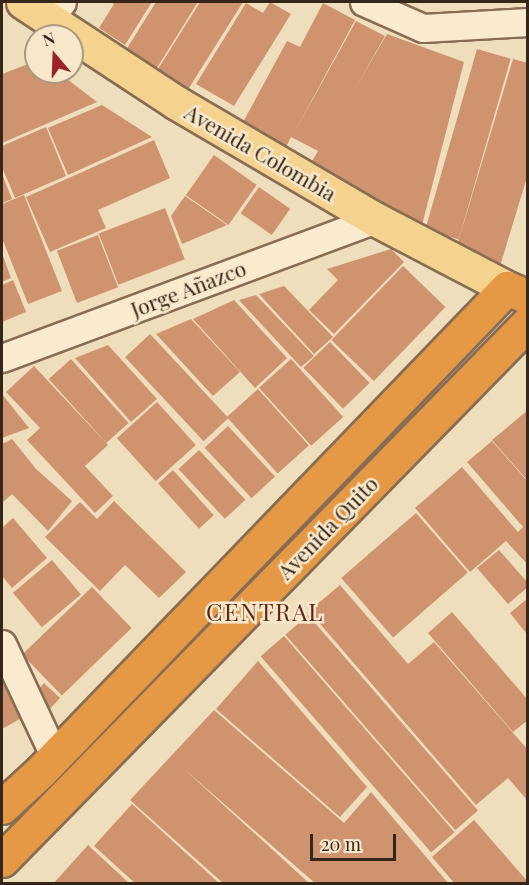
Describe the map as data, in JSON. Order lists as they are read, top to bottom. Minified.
{"streets":{"highway":["Avenida Quito"],"main road":["Avenida Colombia"],"street":["Jorge Añazco"]},"crossings":[["Avenida Colombia","Jorge Añazco"],["Avenida Colombia","Avenida Quito"]],"districts":["CENTRAL"],"scale_bar":"20 m","north":"top"}
